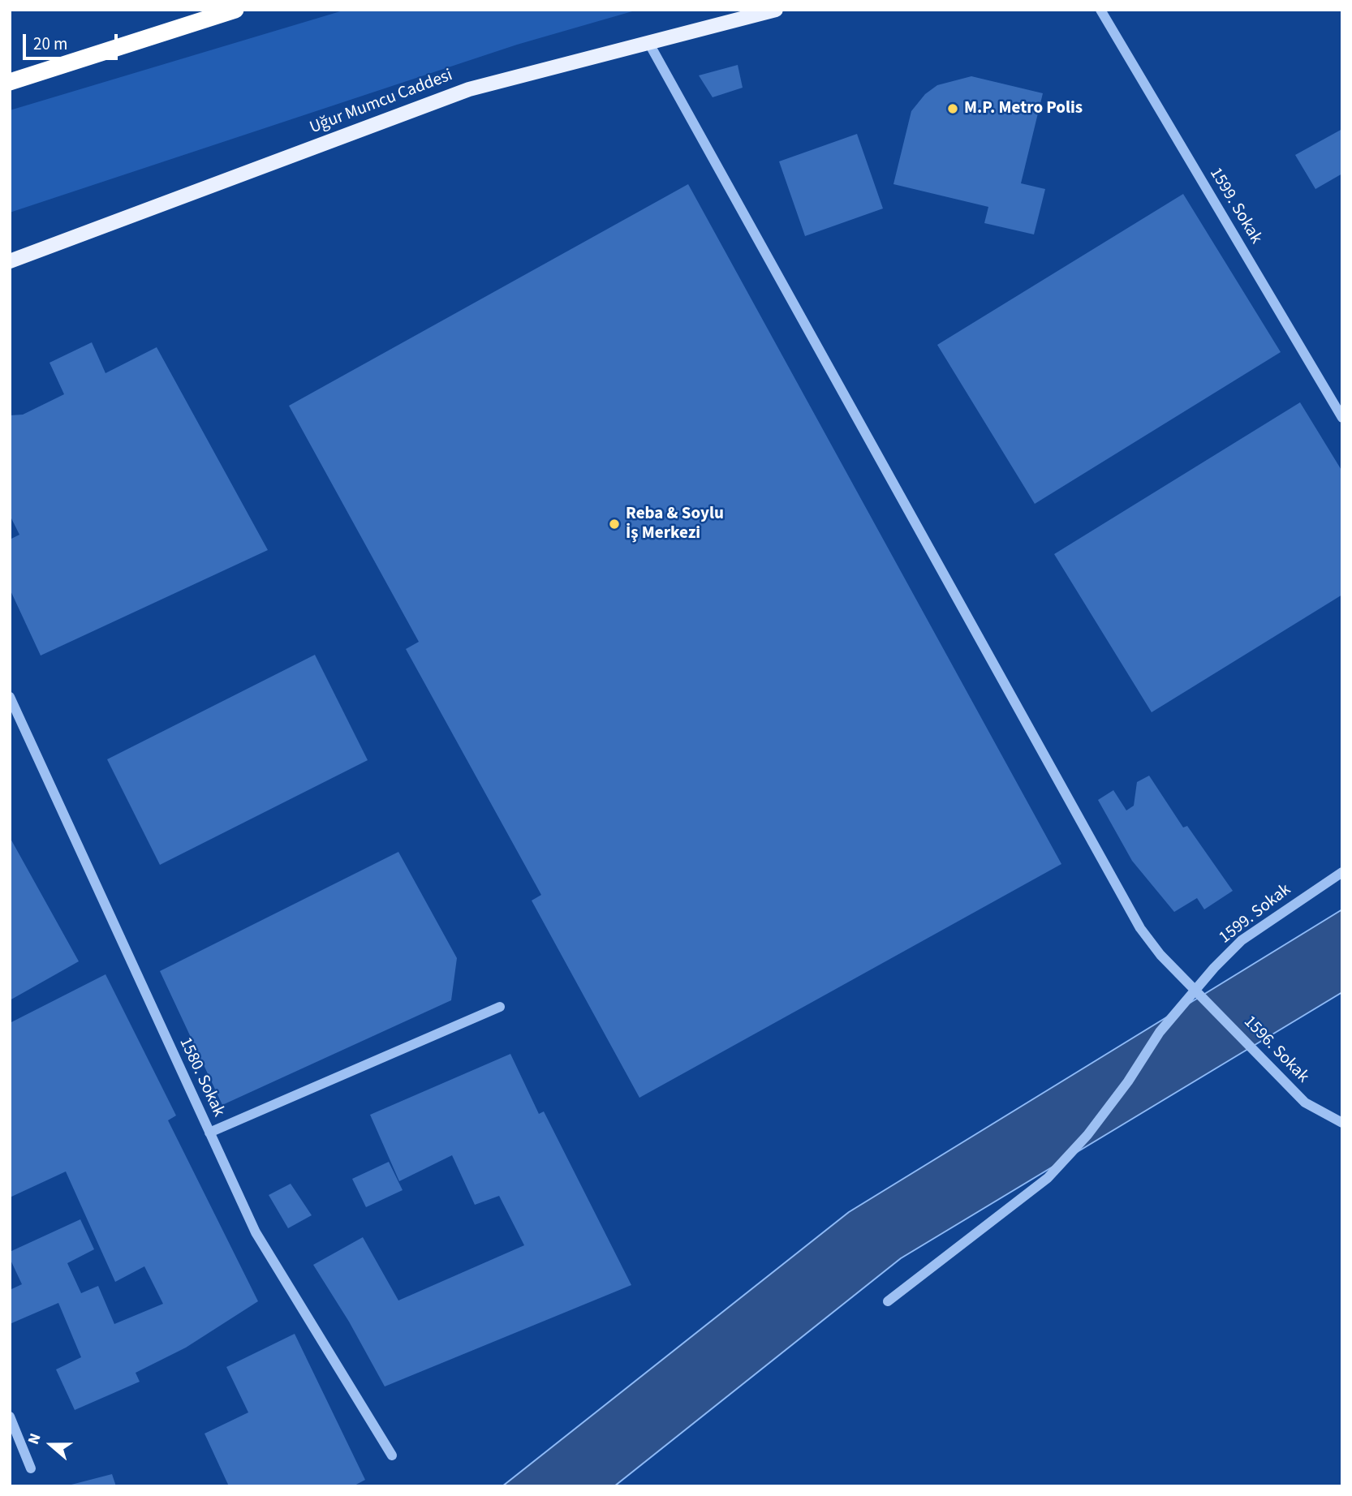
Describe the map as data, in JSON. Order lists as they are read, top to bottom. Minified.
{"streets":{"main road":["Uğur Mumcu Caddesi"],"street":["1599. Sokak","1596. Sokak","1580. Sokak"]},"crossings":[["Uğur Mumcu Caddesi","1596. Sokak"],["1599. Sokak","1596. Sokak"]],"places":["M.P. Metro Polis","Reba & Soylu İş Merkezi"],"scale_bar":"20 m","north":"left"}
